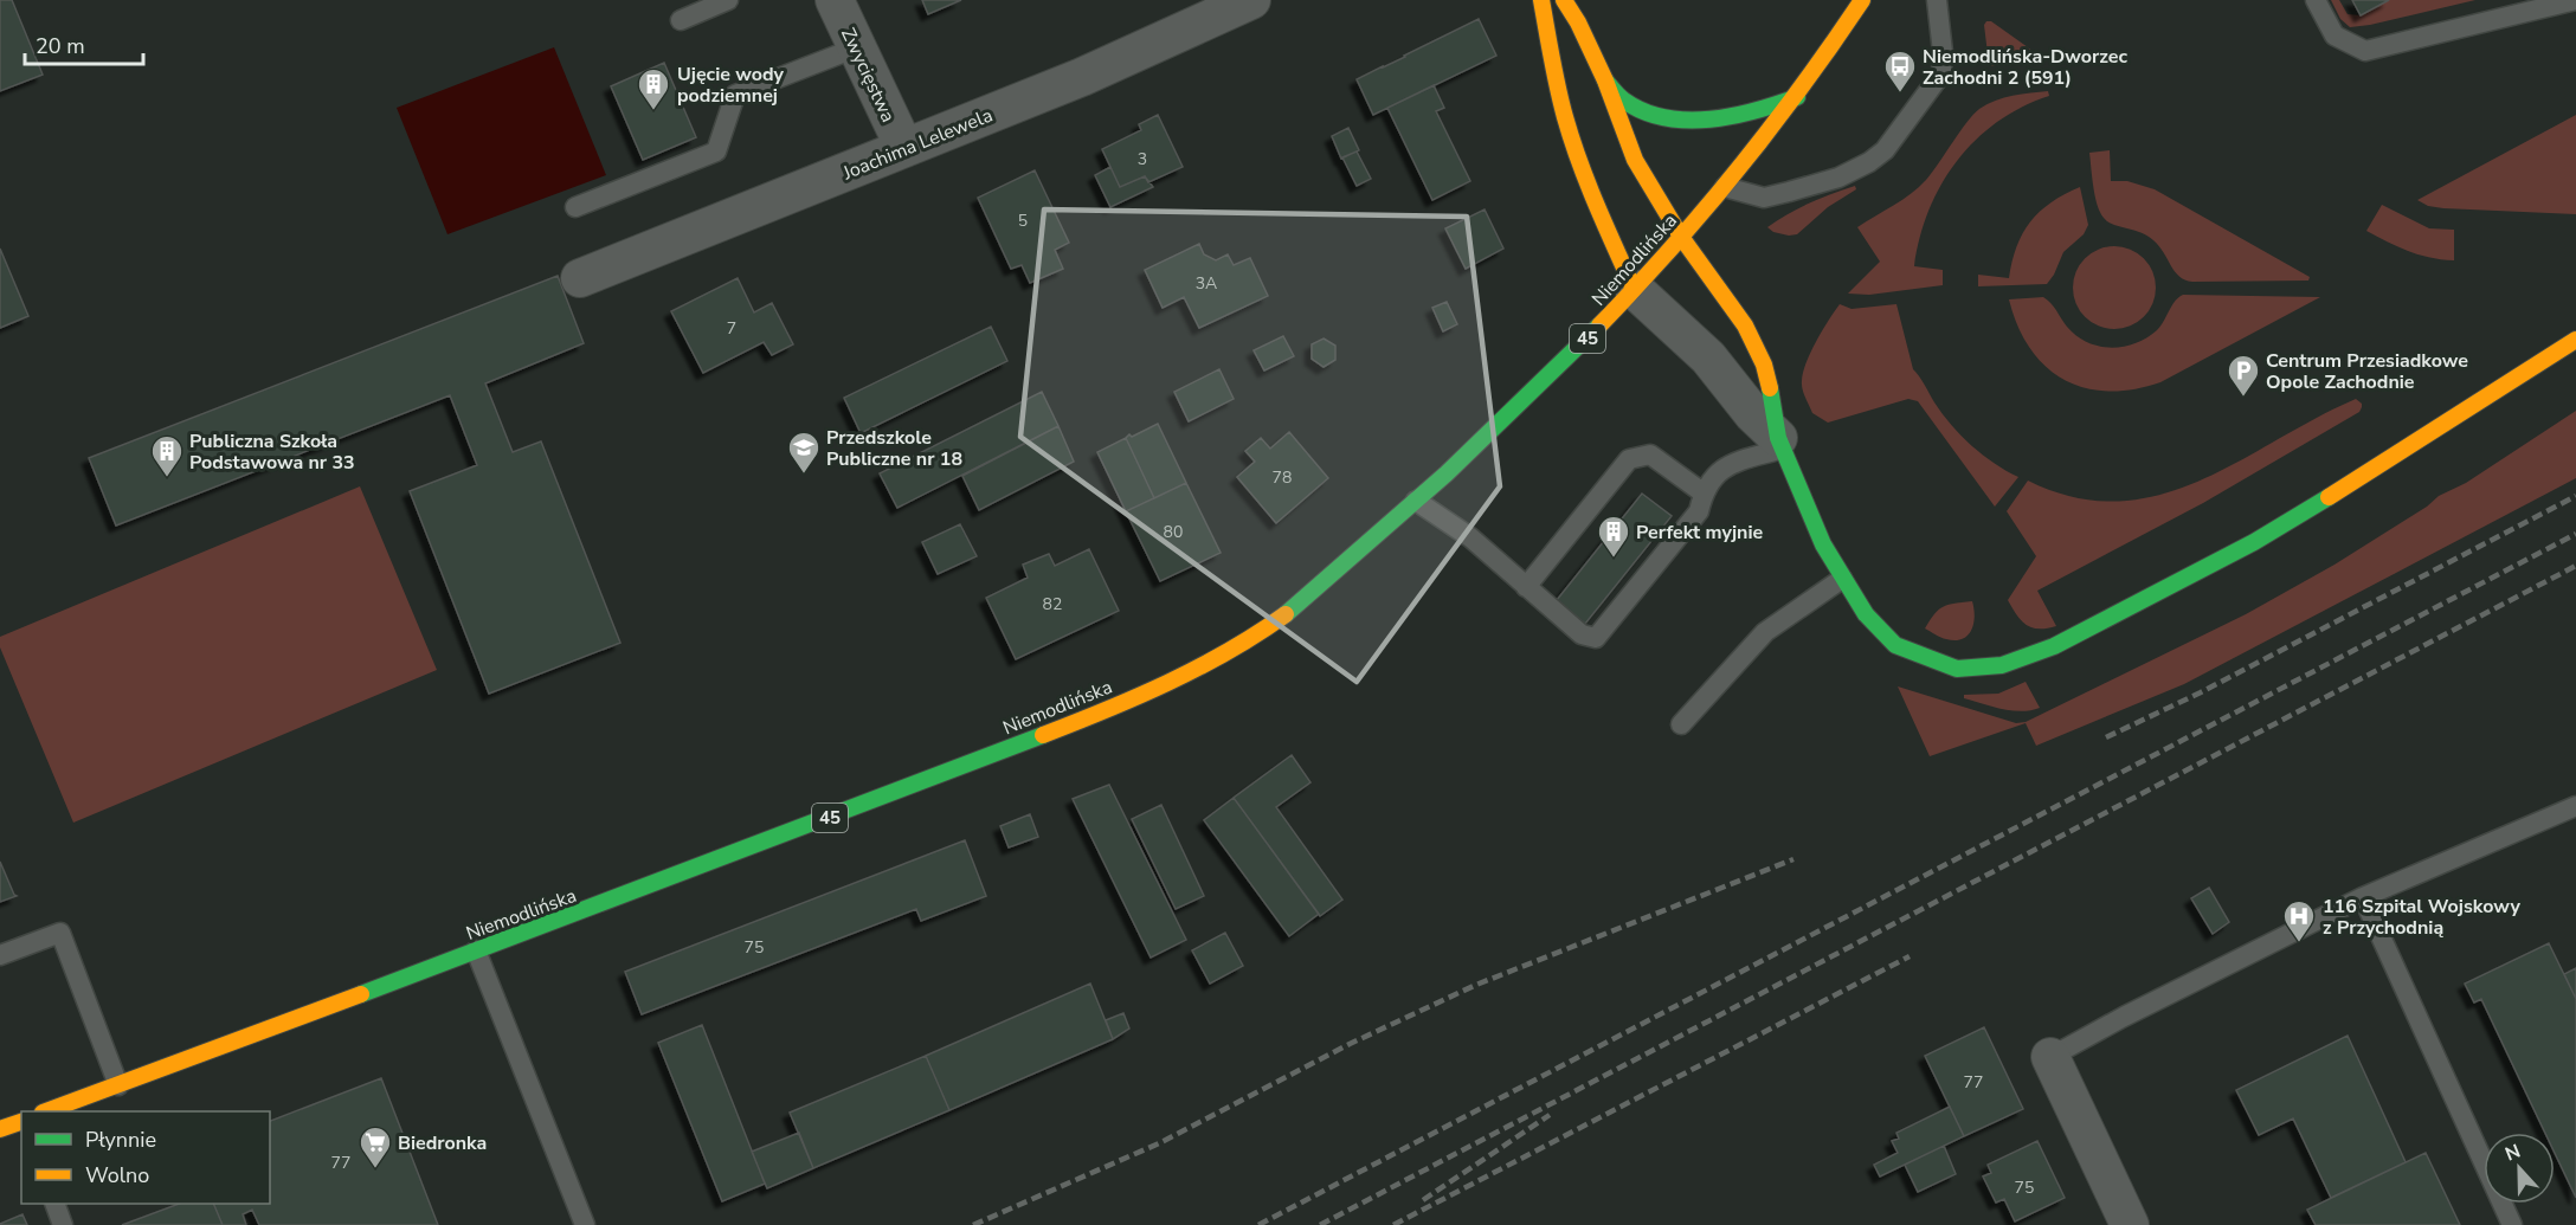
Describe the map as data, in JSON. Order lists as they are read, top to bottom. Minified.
{"streets":{"main road":["Niemodlińska","45"],"street":["Zwycięstwa","Joachima Lelewela"]},"crossings":[["Zwycięstwa","Joachima Lelewela"]],"places":{"bus stop":["Niemodlińska-Dworzec Zachodni 2 (591)"],"building":["Ujęcie wody podziemnej","Publiczna Szkoła Podstawowa nr 33","Perfekt myjnie"],"parking":["Centrum Przesiadkowe Opole Zachodnie"],"school or university":["Przedszkole Publiczne nr 18"],"hospital":["116 Szpital Wojskowy z Przychodnią"],"supermarket":["Biedronka"]},"house_numbers":["3","5","3A","7","78","80","82","75","77","77","75"],"legend":["Płynnie","Wolno"],"scale_bar":"20 m","north":"top"}
